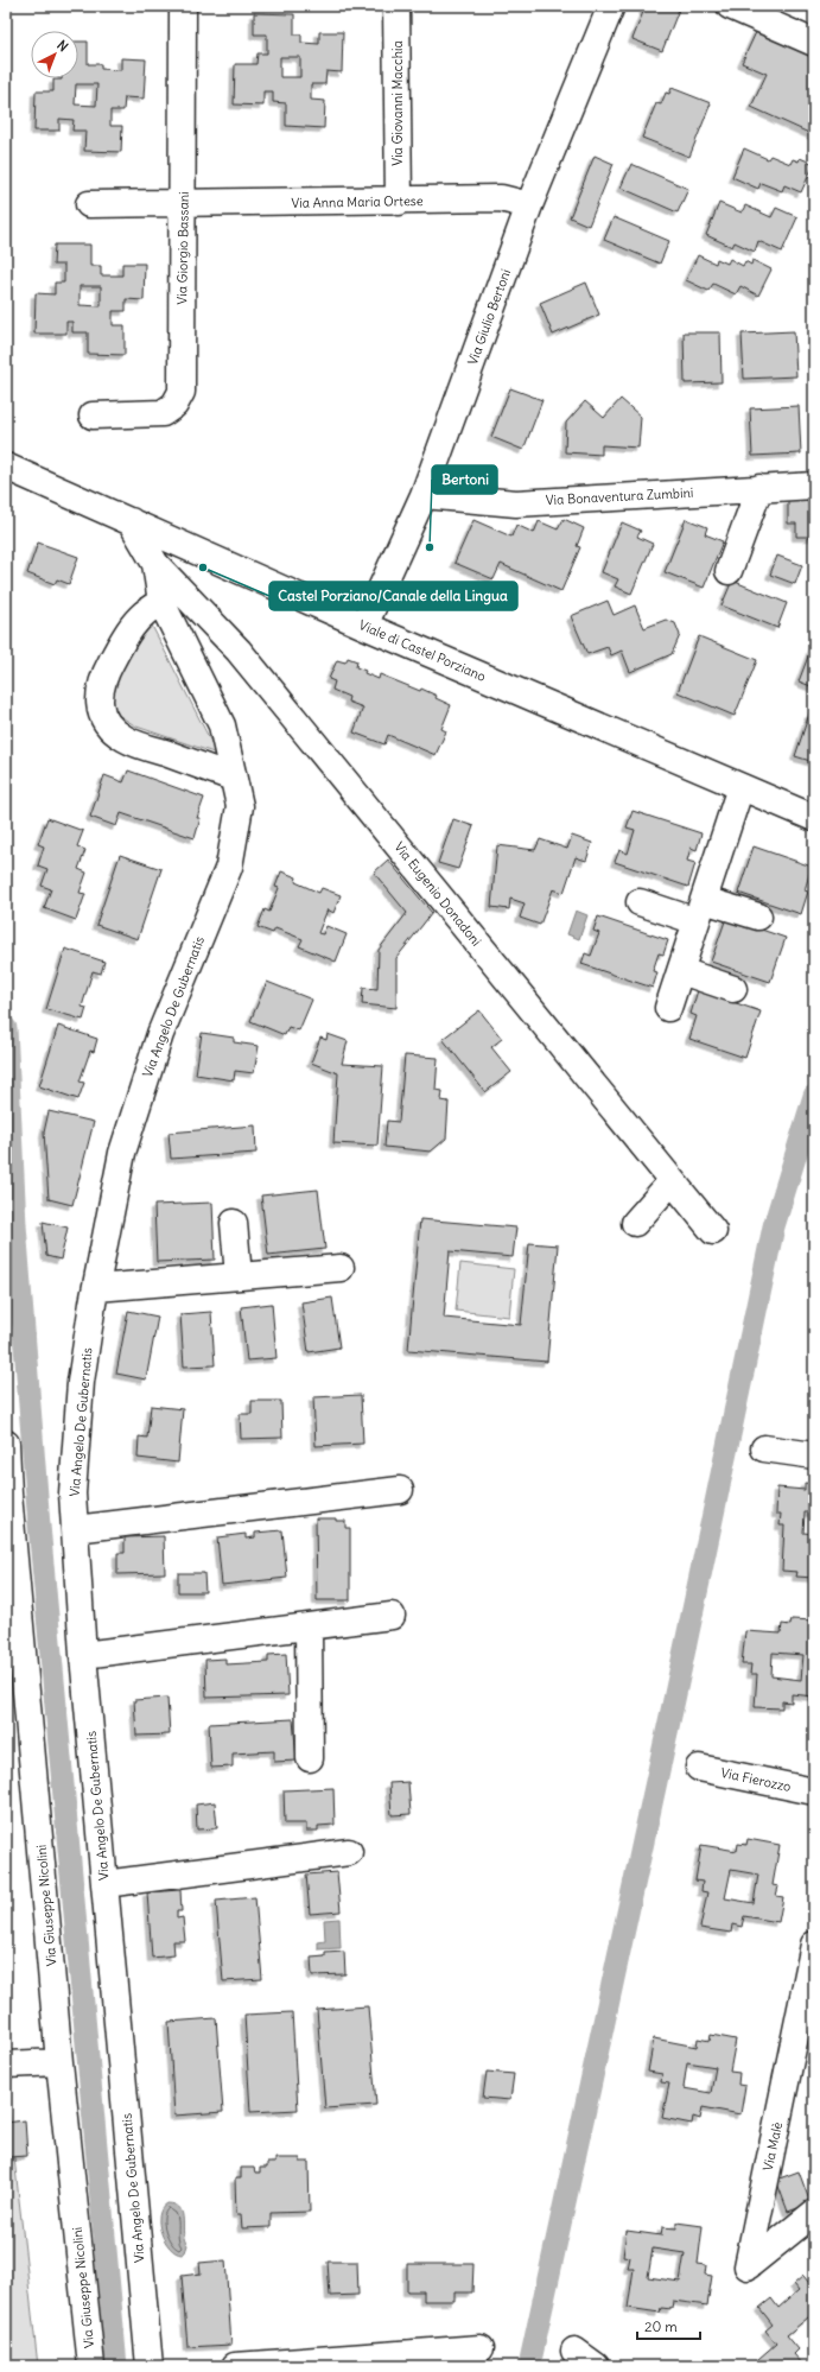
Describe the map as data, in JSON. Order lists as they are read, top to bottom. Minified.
{"streets":{"street":["Via Giovanni Macchia","Via Anna Maria Ortese","Via Giorgio Bassani","Via Giulio Bertoni","Via Bonaventura Zumbini","Viale di Castel Porziano","Via Eugenio Donadoni","Via Angelo De Gubernatis","Via Fierozzo","Via Giuseppe Nicolini","Via Malè"]},"crossings":[["Via Giovanni Macchia","Via Anna Maria Ortese"],["Via Anna Maria Ortese","Via Giorgio Bassani"],["Via Anna Maria Ortese","Via Giulio Bertoni"],["Via Giulio Bertoni","Via Bonaventura Zumbini"],["Via Giulio Bertoni","Viale di Castel Porziano"],["Viale di Castel Porziano","Via Angelo De Gubernatis"],["Via Eugenio Donadoni","Via Angelo De Gubernatis"]],"places":["Bertoni","Castel Porziano/Canale della Lingua"],"scale_bar":"20 m","north":"top right"}
